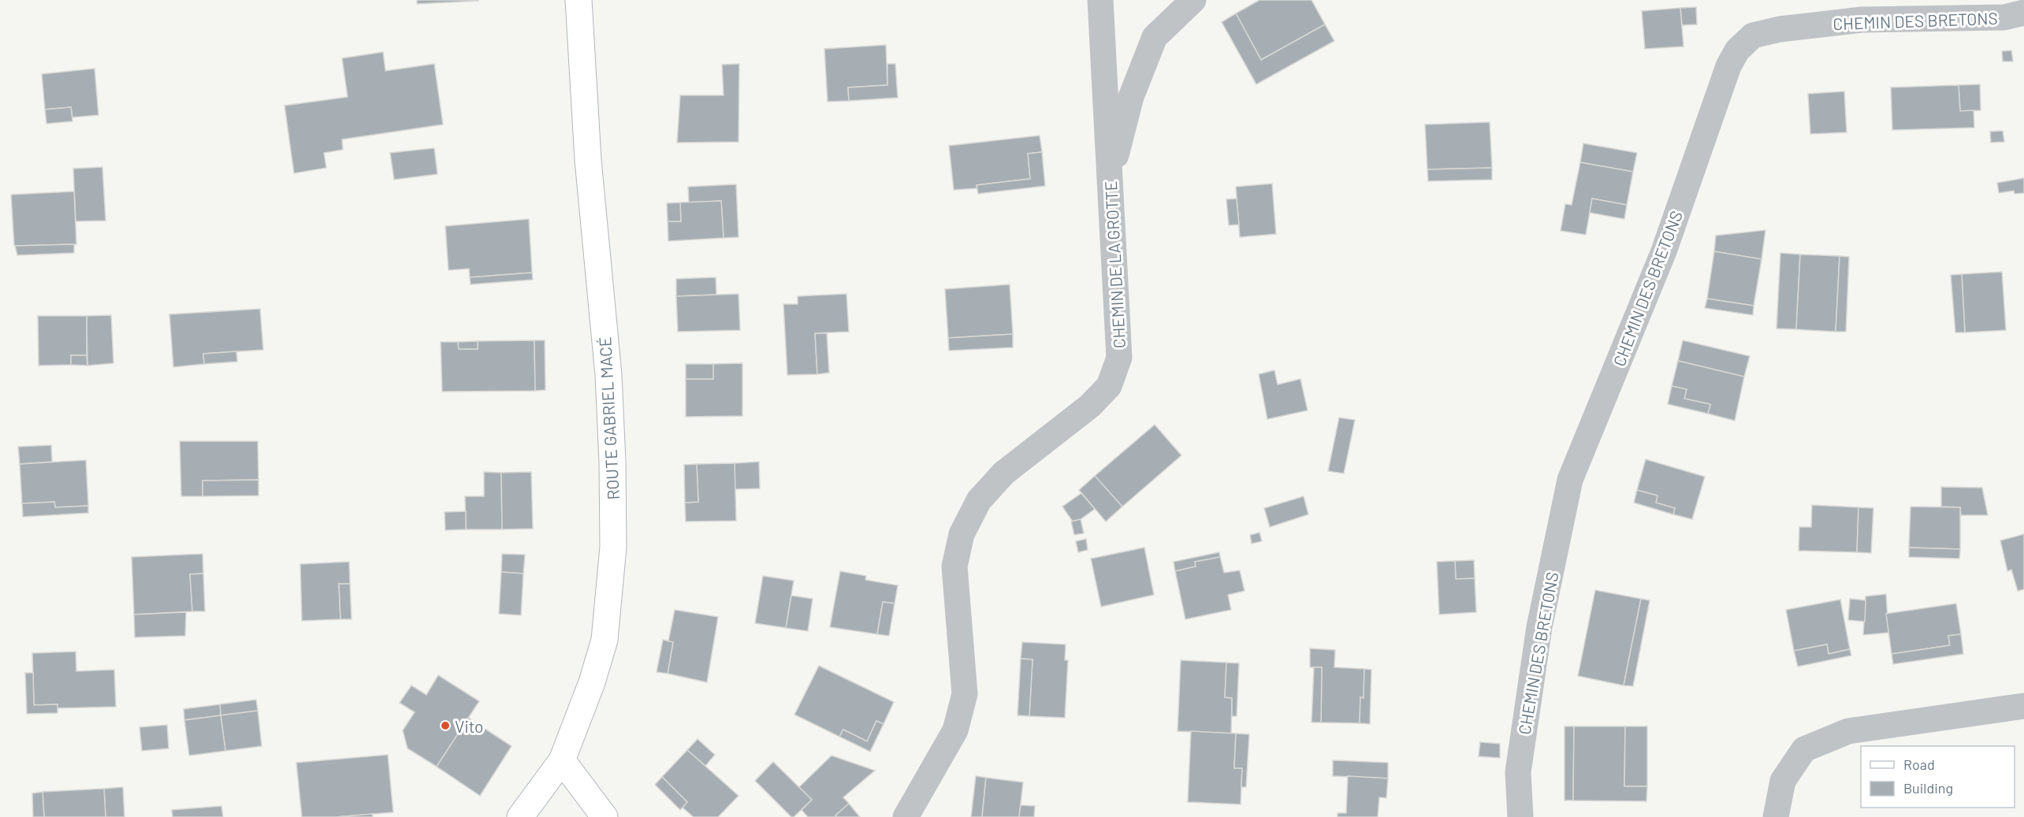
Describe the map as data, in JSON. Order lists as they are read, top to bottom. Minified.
{"streets":{"main road":["ROUTE GABRIEL MACÉ"],"street":["CHEMIN DES BRETONS","CHEMIN DE LA GROTTE"]},"places":["Vito"],"legend":["Road","Building"]}
